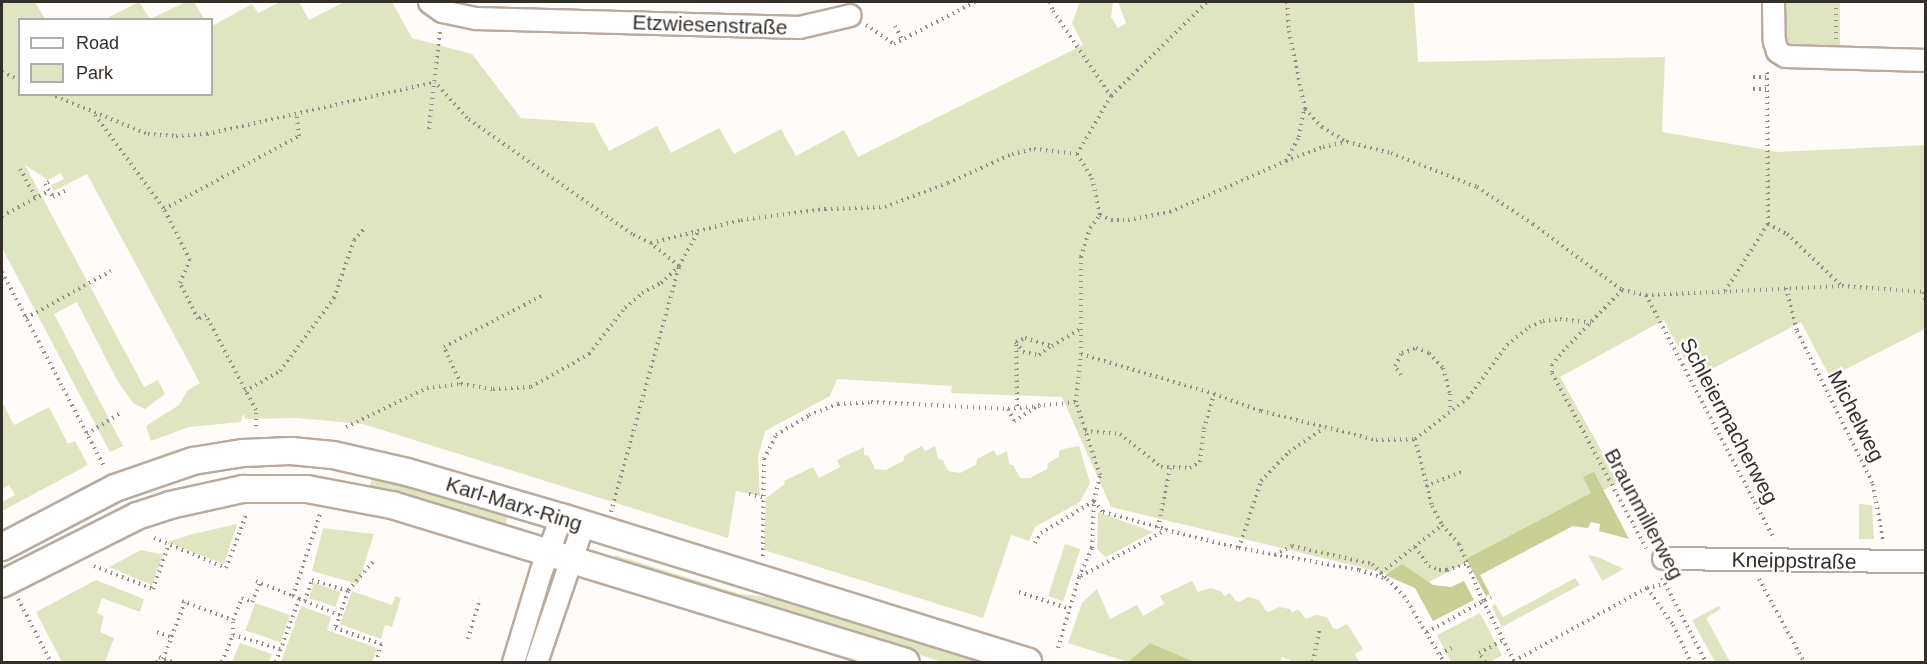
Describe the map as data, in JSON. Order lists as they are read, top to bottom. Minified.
{"streets":{"main road":["Karl-Marx-Ring"],"street":["Etzwiesenstraße","Kneippstraße"],"path":["Michelweg","Schleiermacherweg","Braunmillerweg"]},"crossings":[["Michelweg","Kneippstraße"],["Schleiermacherweg","Kneippstraße"],["Braunmillerweg","Kneippstraße"]],"legend":["Road","Park"]}
